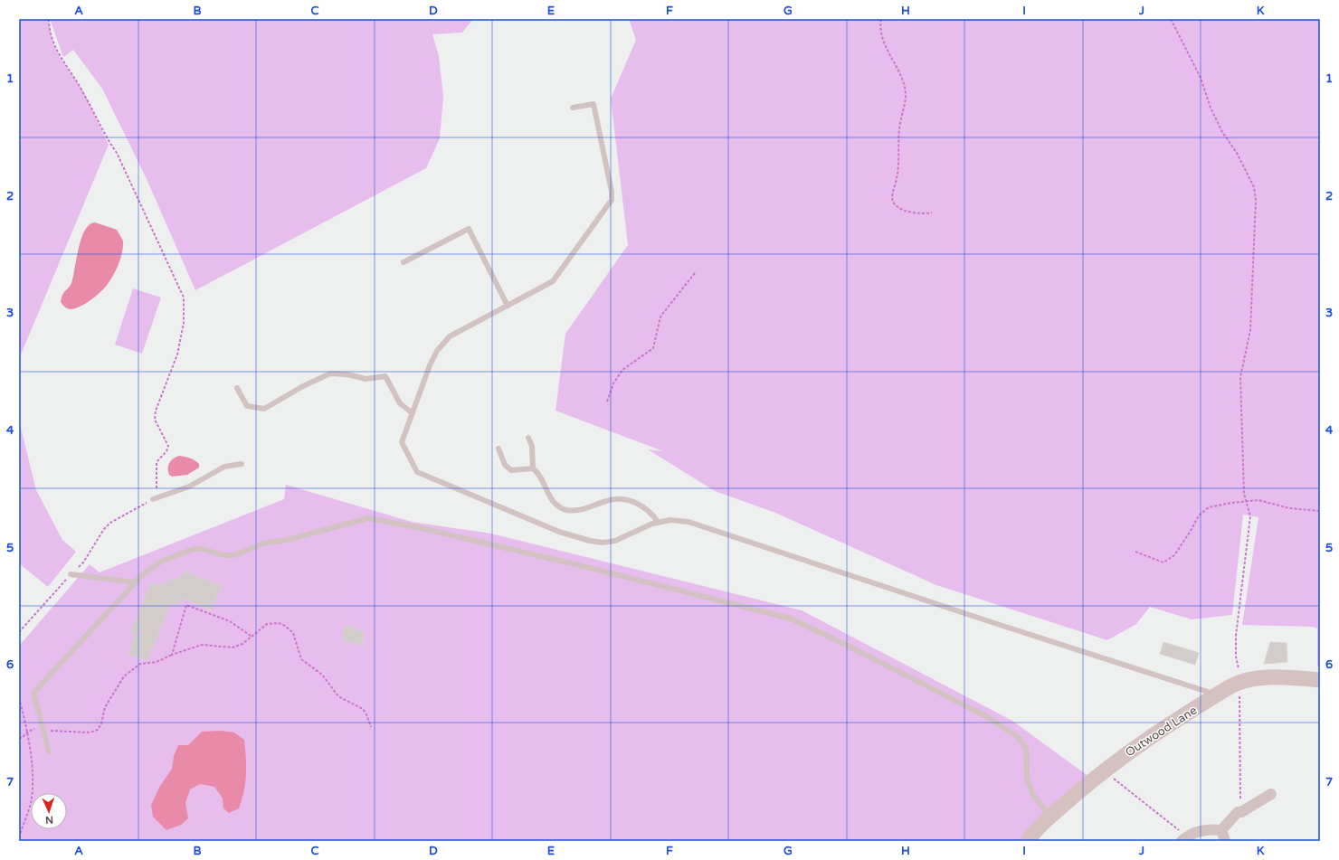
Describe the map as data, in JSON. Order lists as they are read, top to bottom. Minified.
{"streets":{"main road":["Outwood Lane"]},"north":"bottom","grid":{"columns":["A","B","C","D","E","F","G","H","I","J","K"],"rows":["1","2","3","4","5","6","7"]}}
